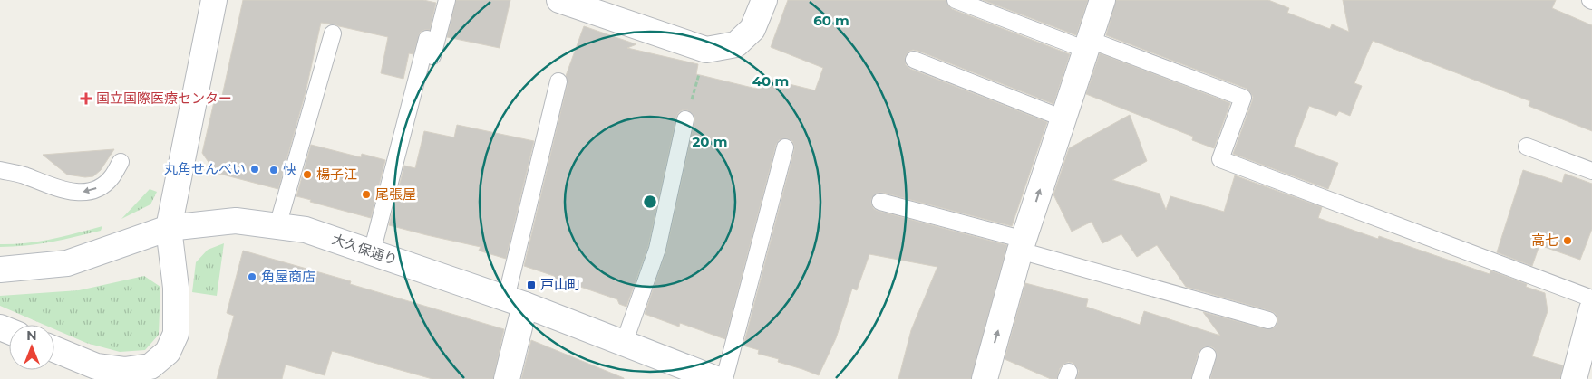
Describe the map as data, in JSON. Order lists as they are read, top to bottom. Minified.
{"streets":{"street":["大久保通り"]},"places":{"health":["国立国際医療センター"],"other":["丸角せんべい","快","楊子江","尾張屋","高七","角屋商店"],"transit":["戸山町"]},"north":"top","rings":["60 m","40 m","20 m"]}
